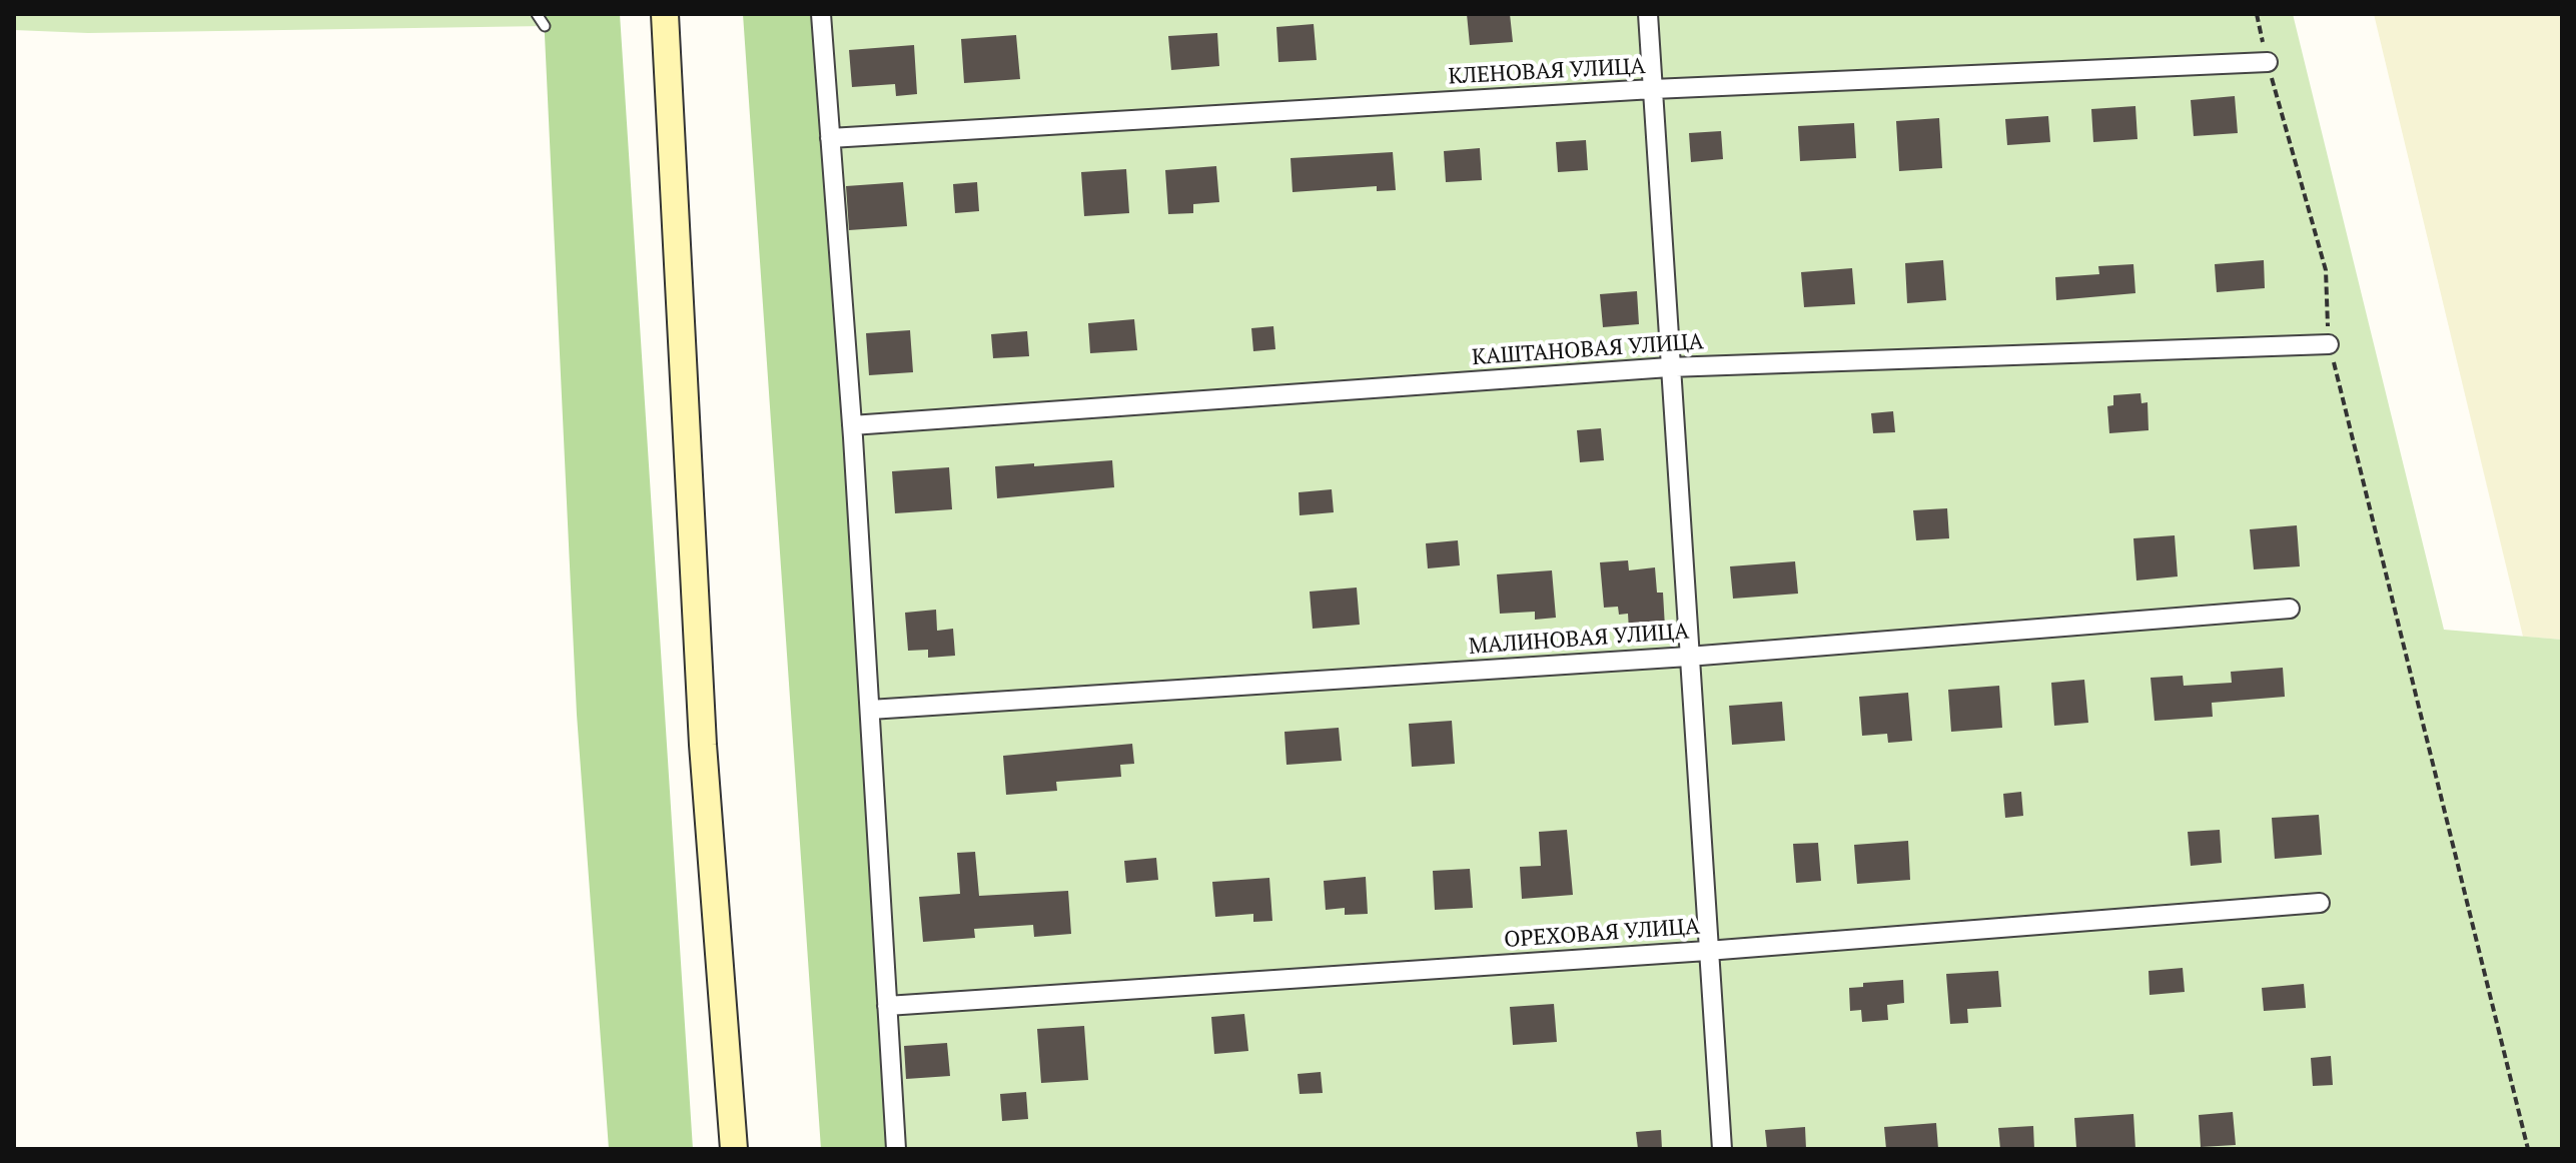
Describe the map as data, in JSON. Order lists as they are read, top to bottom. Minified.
{"streets":{"street":["КЛЕНОВАЯ УЛИЦА","КАШТАНОВАЯ УЛИЦА","МАЛИНОВАЯ УЛИЦА","ОРЕХОВАЯ УЛИЦА"]}}
